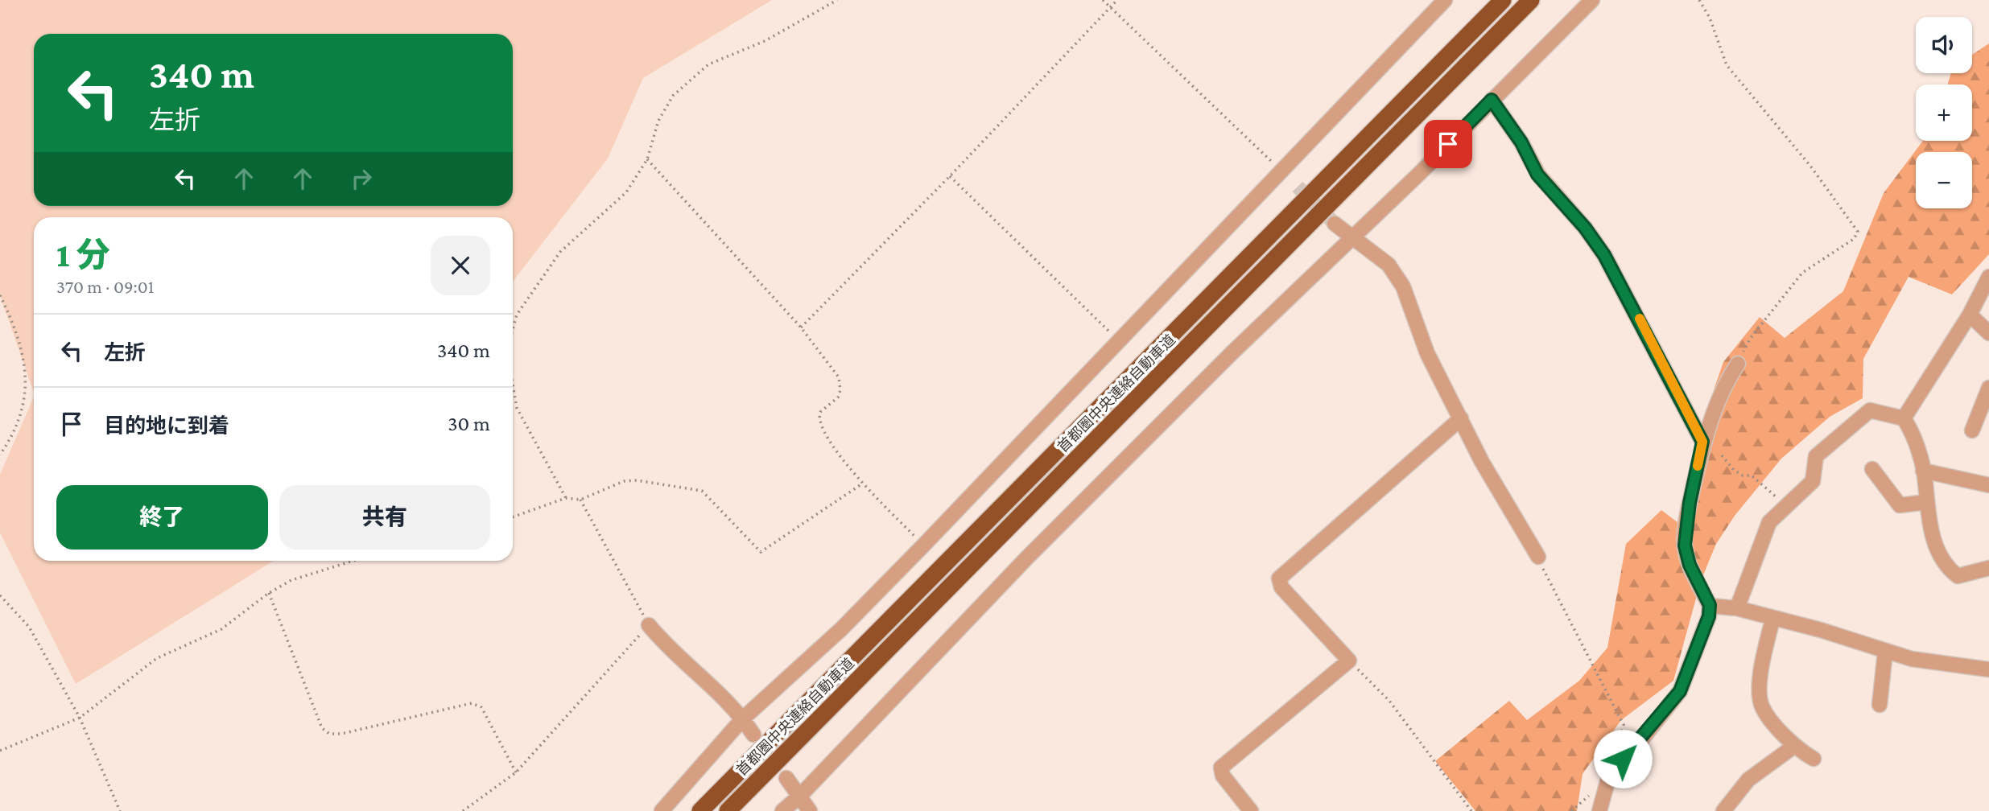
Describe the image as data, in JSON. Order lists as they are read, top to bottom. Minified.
{"streets":{"highway":["首都圏中央連絡自動車道"]},"page":{"map_buttons":["+","−"],"turn":["340 m","左折"],"heading":["1 分","370 m · 09:01"],"list":[{"name":"左折","value":"340 m"},{"name":"目的地に到着","value":"30 m"}],"buttons":["終了","共有"]}}
